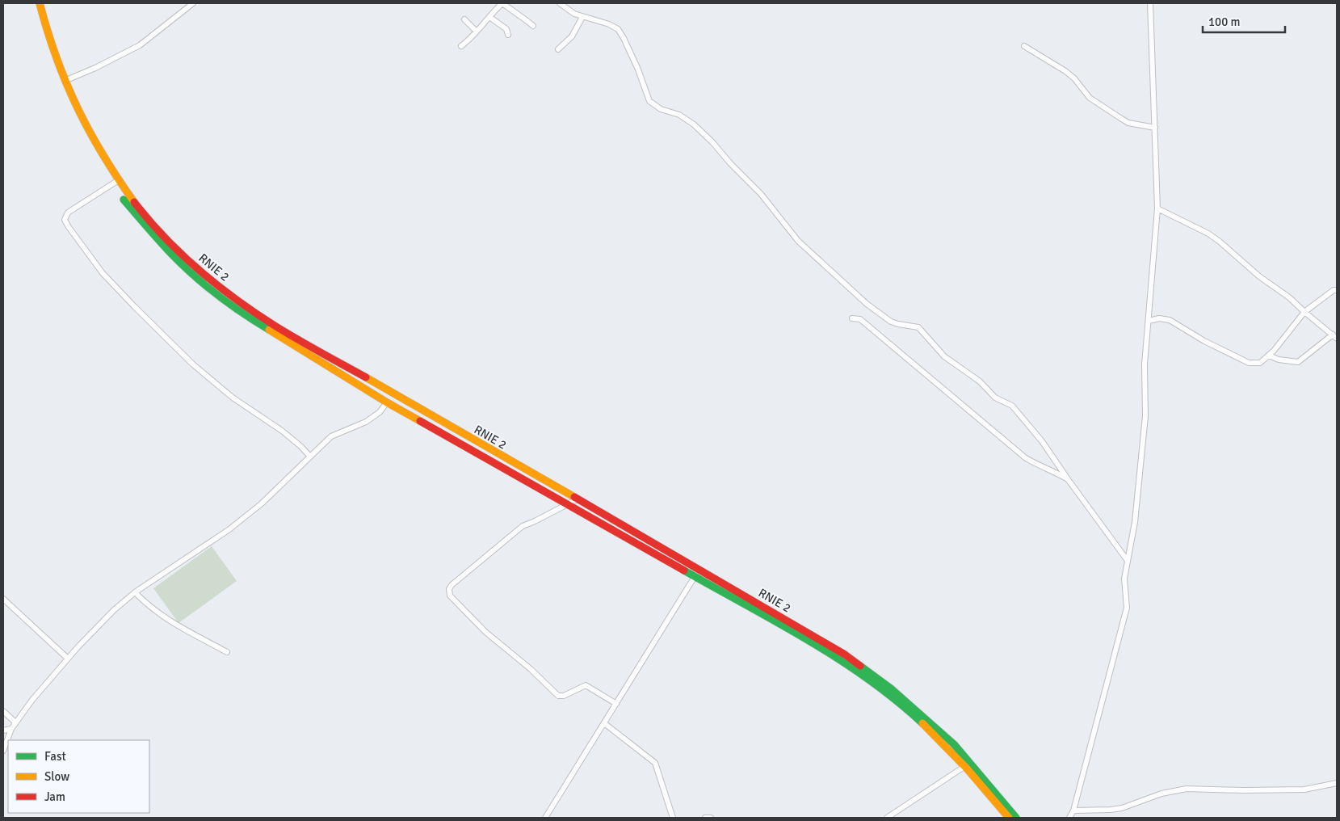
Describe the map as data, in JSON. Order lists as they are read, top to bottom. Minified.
{"streets":{"main road":["RNIE 2"]},"legend":["Fast","Slow","Jam"],"scale_bar":"100 m"}
